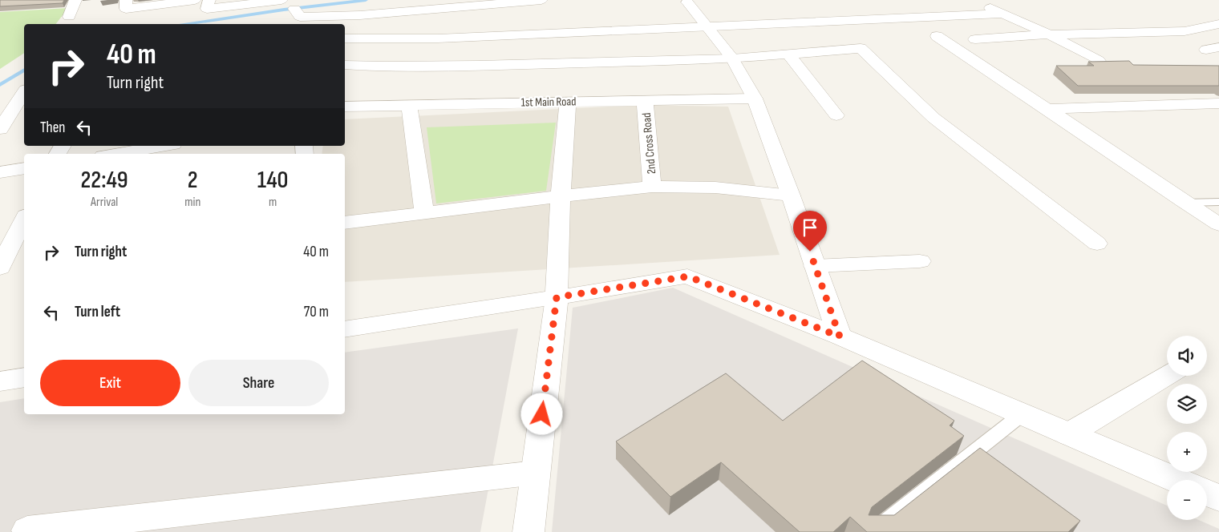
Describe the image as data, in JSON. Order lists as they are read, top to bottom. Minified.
{"streets":{"street":["1st Main Road","2nd Cross Road"]},"crossings":[["1st Main Road","2nd Cross Road"]],"page":{"turn":["40 m","Turn right"],"then":"Then","eta":["22:49","Arrival","2","min","140","m"],"list":[{"name":"Turn right","value":"40 m"},{"name":"Turn left","value":"70 m"}],"map_buttons":["+","−"],"buttons":["Exit","Share"]}}
